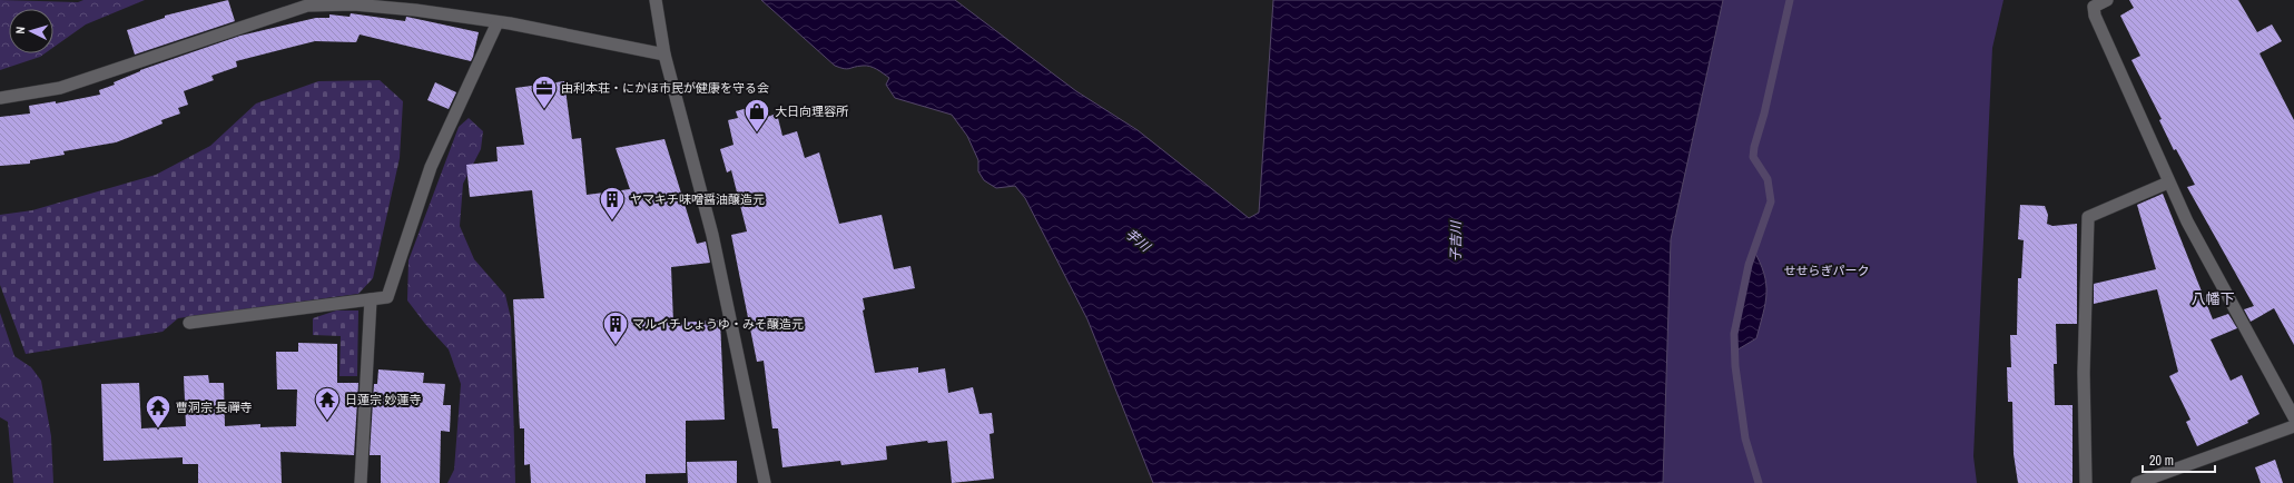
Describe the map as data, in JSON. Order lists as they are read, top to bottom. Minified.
{"districts":["八幡下"],"water":["芋川","子吉川"],"parks":["せせらぎパーク"],"places":{"office":["由利本荘・にかほ市民が健康を守る会"],"shop":["大日向理容所"],"building":["ヤマキチ味噌醤油醸造元","マルイチしょうゆ・みそ醸造元"],"temple":["日蓮宗 妙蓮寺","曹洞宗 長禪寺"]},"scale_bar":"20 m","north":"left"}
